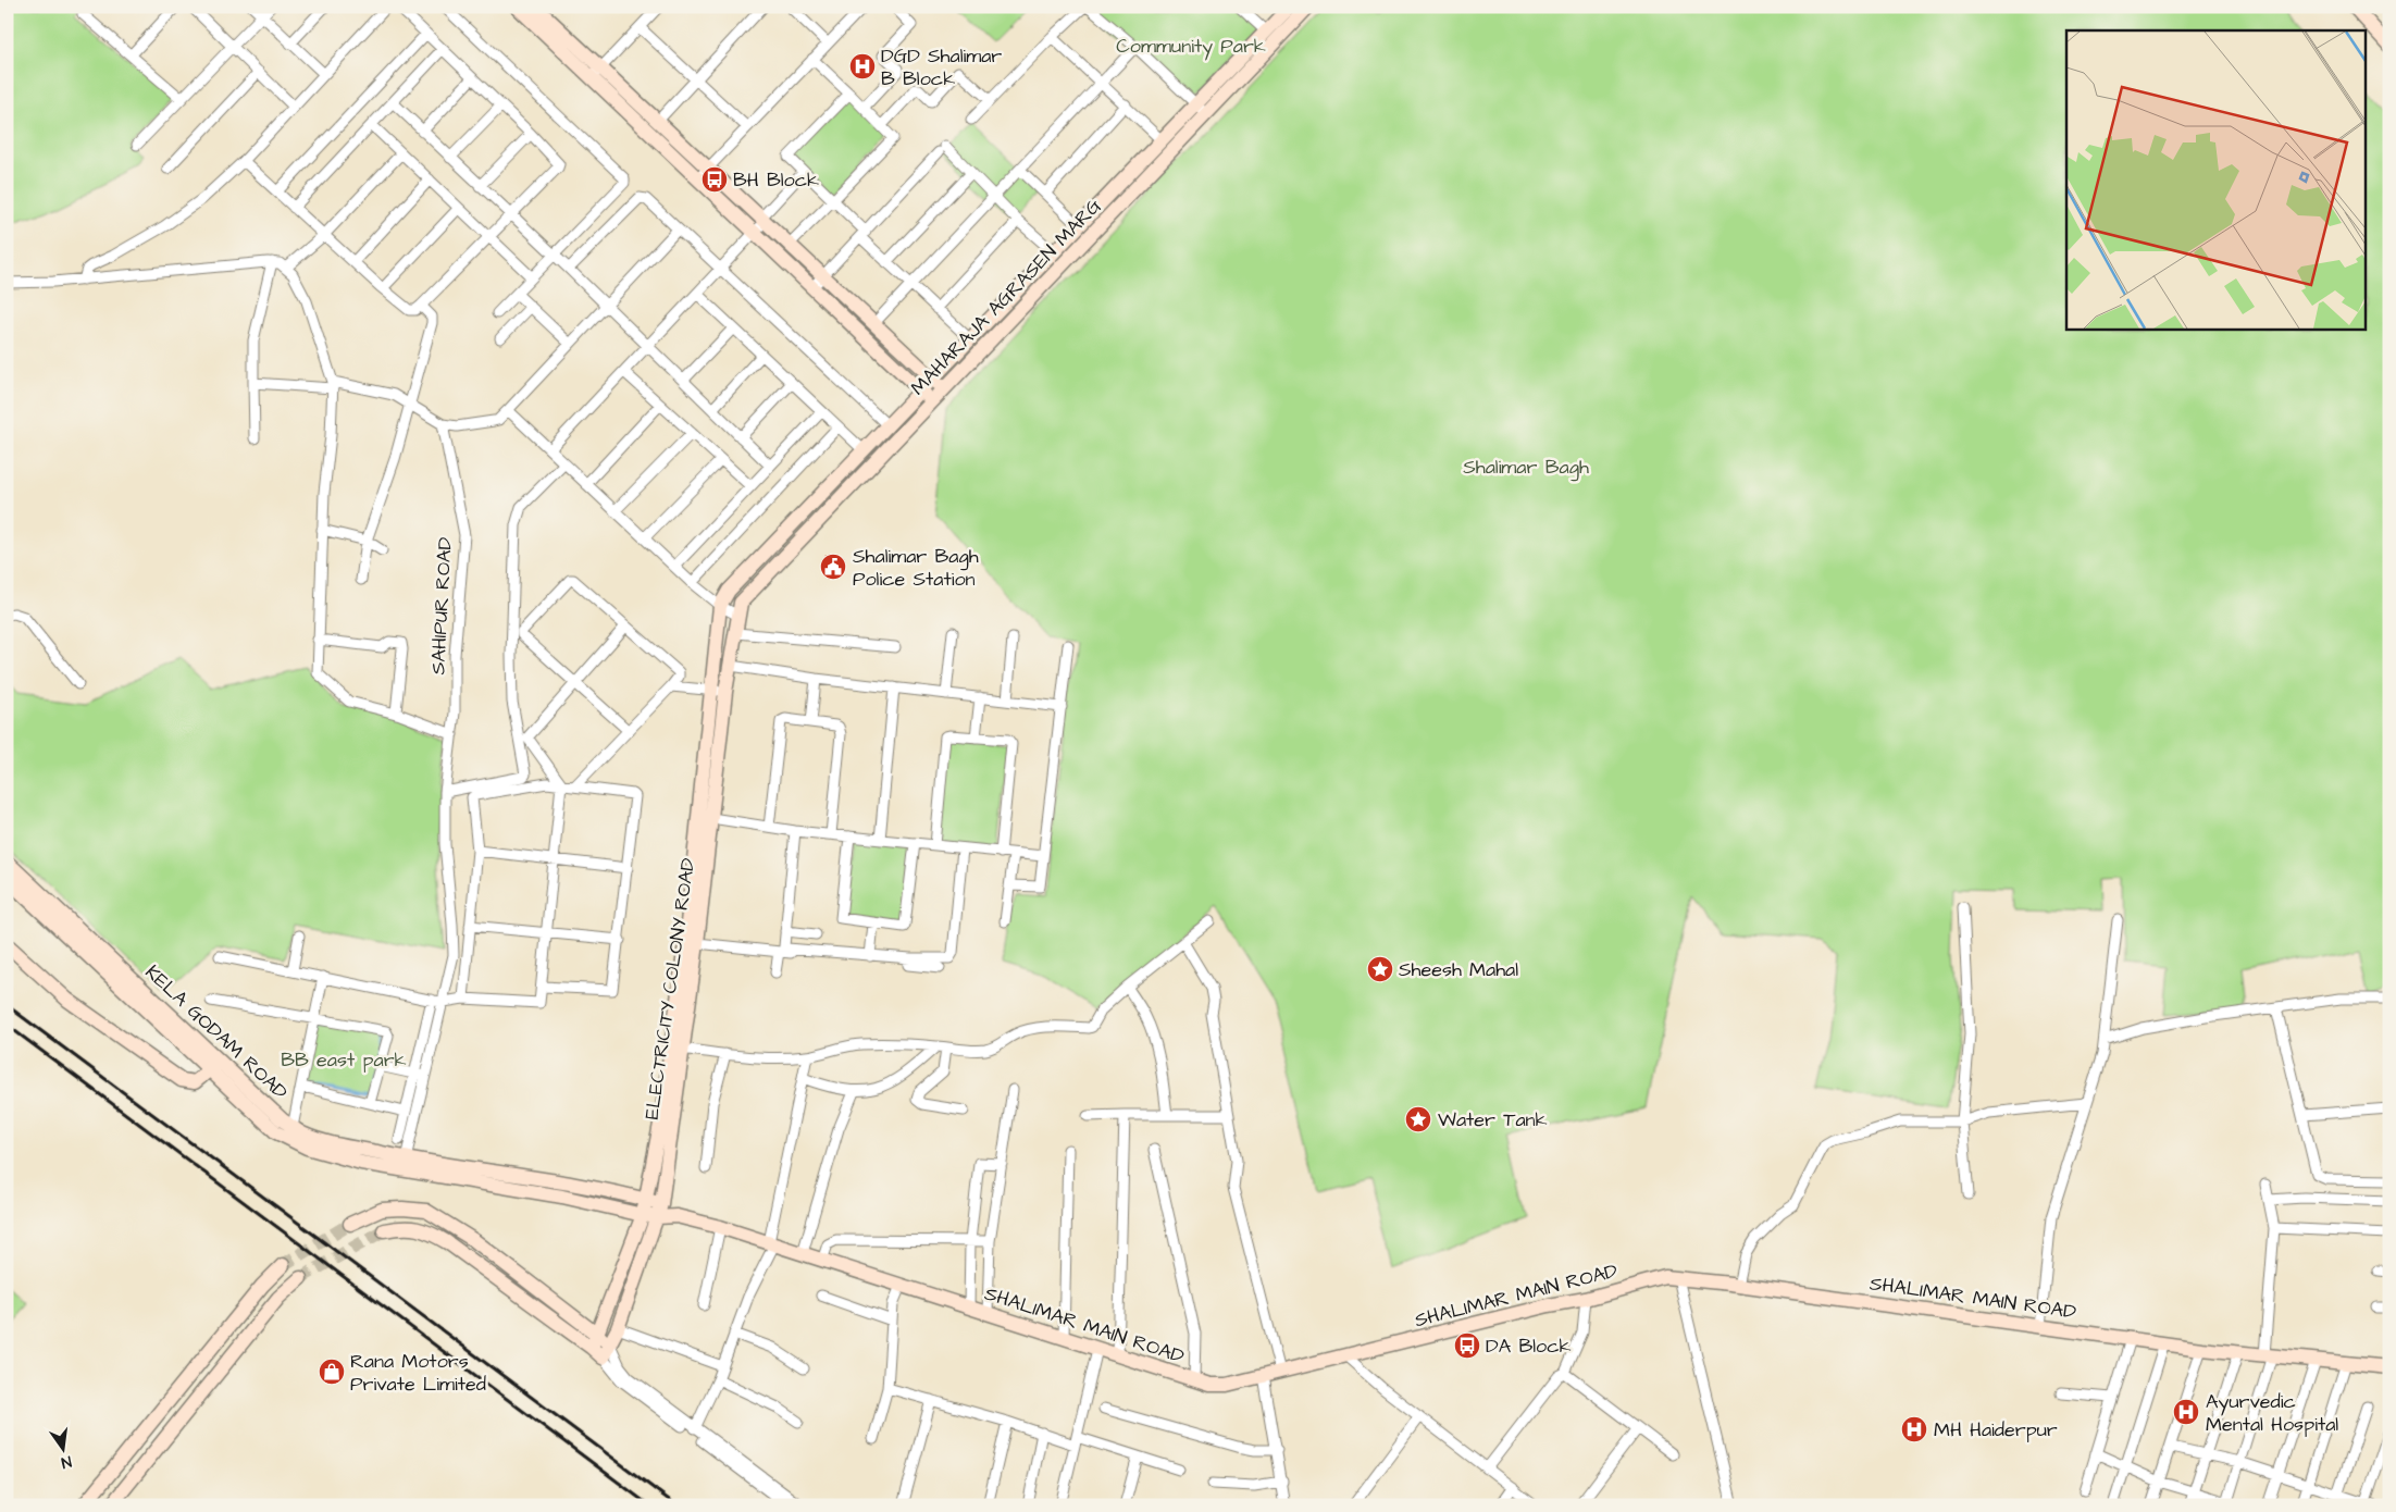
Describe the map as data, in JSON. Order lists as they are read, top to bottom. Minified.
{"streets":{"street":["MAHARAJA AGRASEN MARG","SAHIPUR ROAD","ELECTRICITY COLONY ROAD","KELA GODAM ROAD","SHALIMAR MAIN ROAD"]},"crossings":[["MAHARAJA AGRASEN MARG","ELECTRICITY COLONY ROAD"],["SAHIPUR ROAD","KELA GODAM ROAD"],["ELECTRICITY COLONY ROAD","KELA GODAM ROAD"],["ELECTRICITY COLONY ROAD","SHALIMAR MAIN ROAD"],["KELA GODAM ROAD","SHALIMAR MAIN ROAD"]],"parks":["Community Park","Shalimar Bagh","BB east park"],"places":{"hospital":["DGD Shalimar B Block","Ayurvedic Mental Hospital","MH Haiderpur"],"bus stop":["BH Block","DA Block"],"public building":["Shalimar Bagh Police Station"],"place":["Sheesh Mahal","Water Tank"],"shop":["Rana Motors Private Limited"]},"north":"bottom"}
